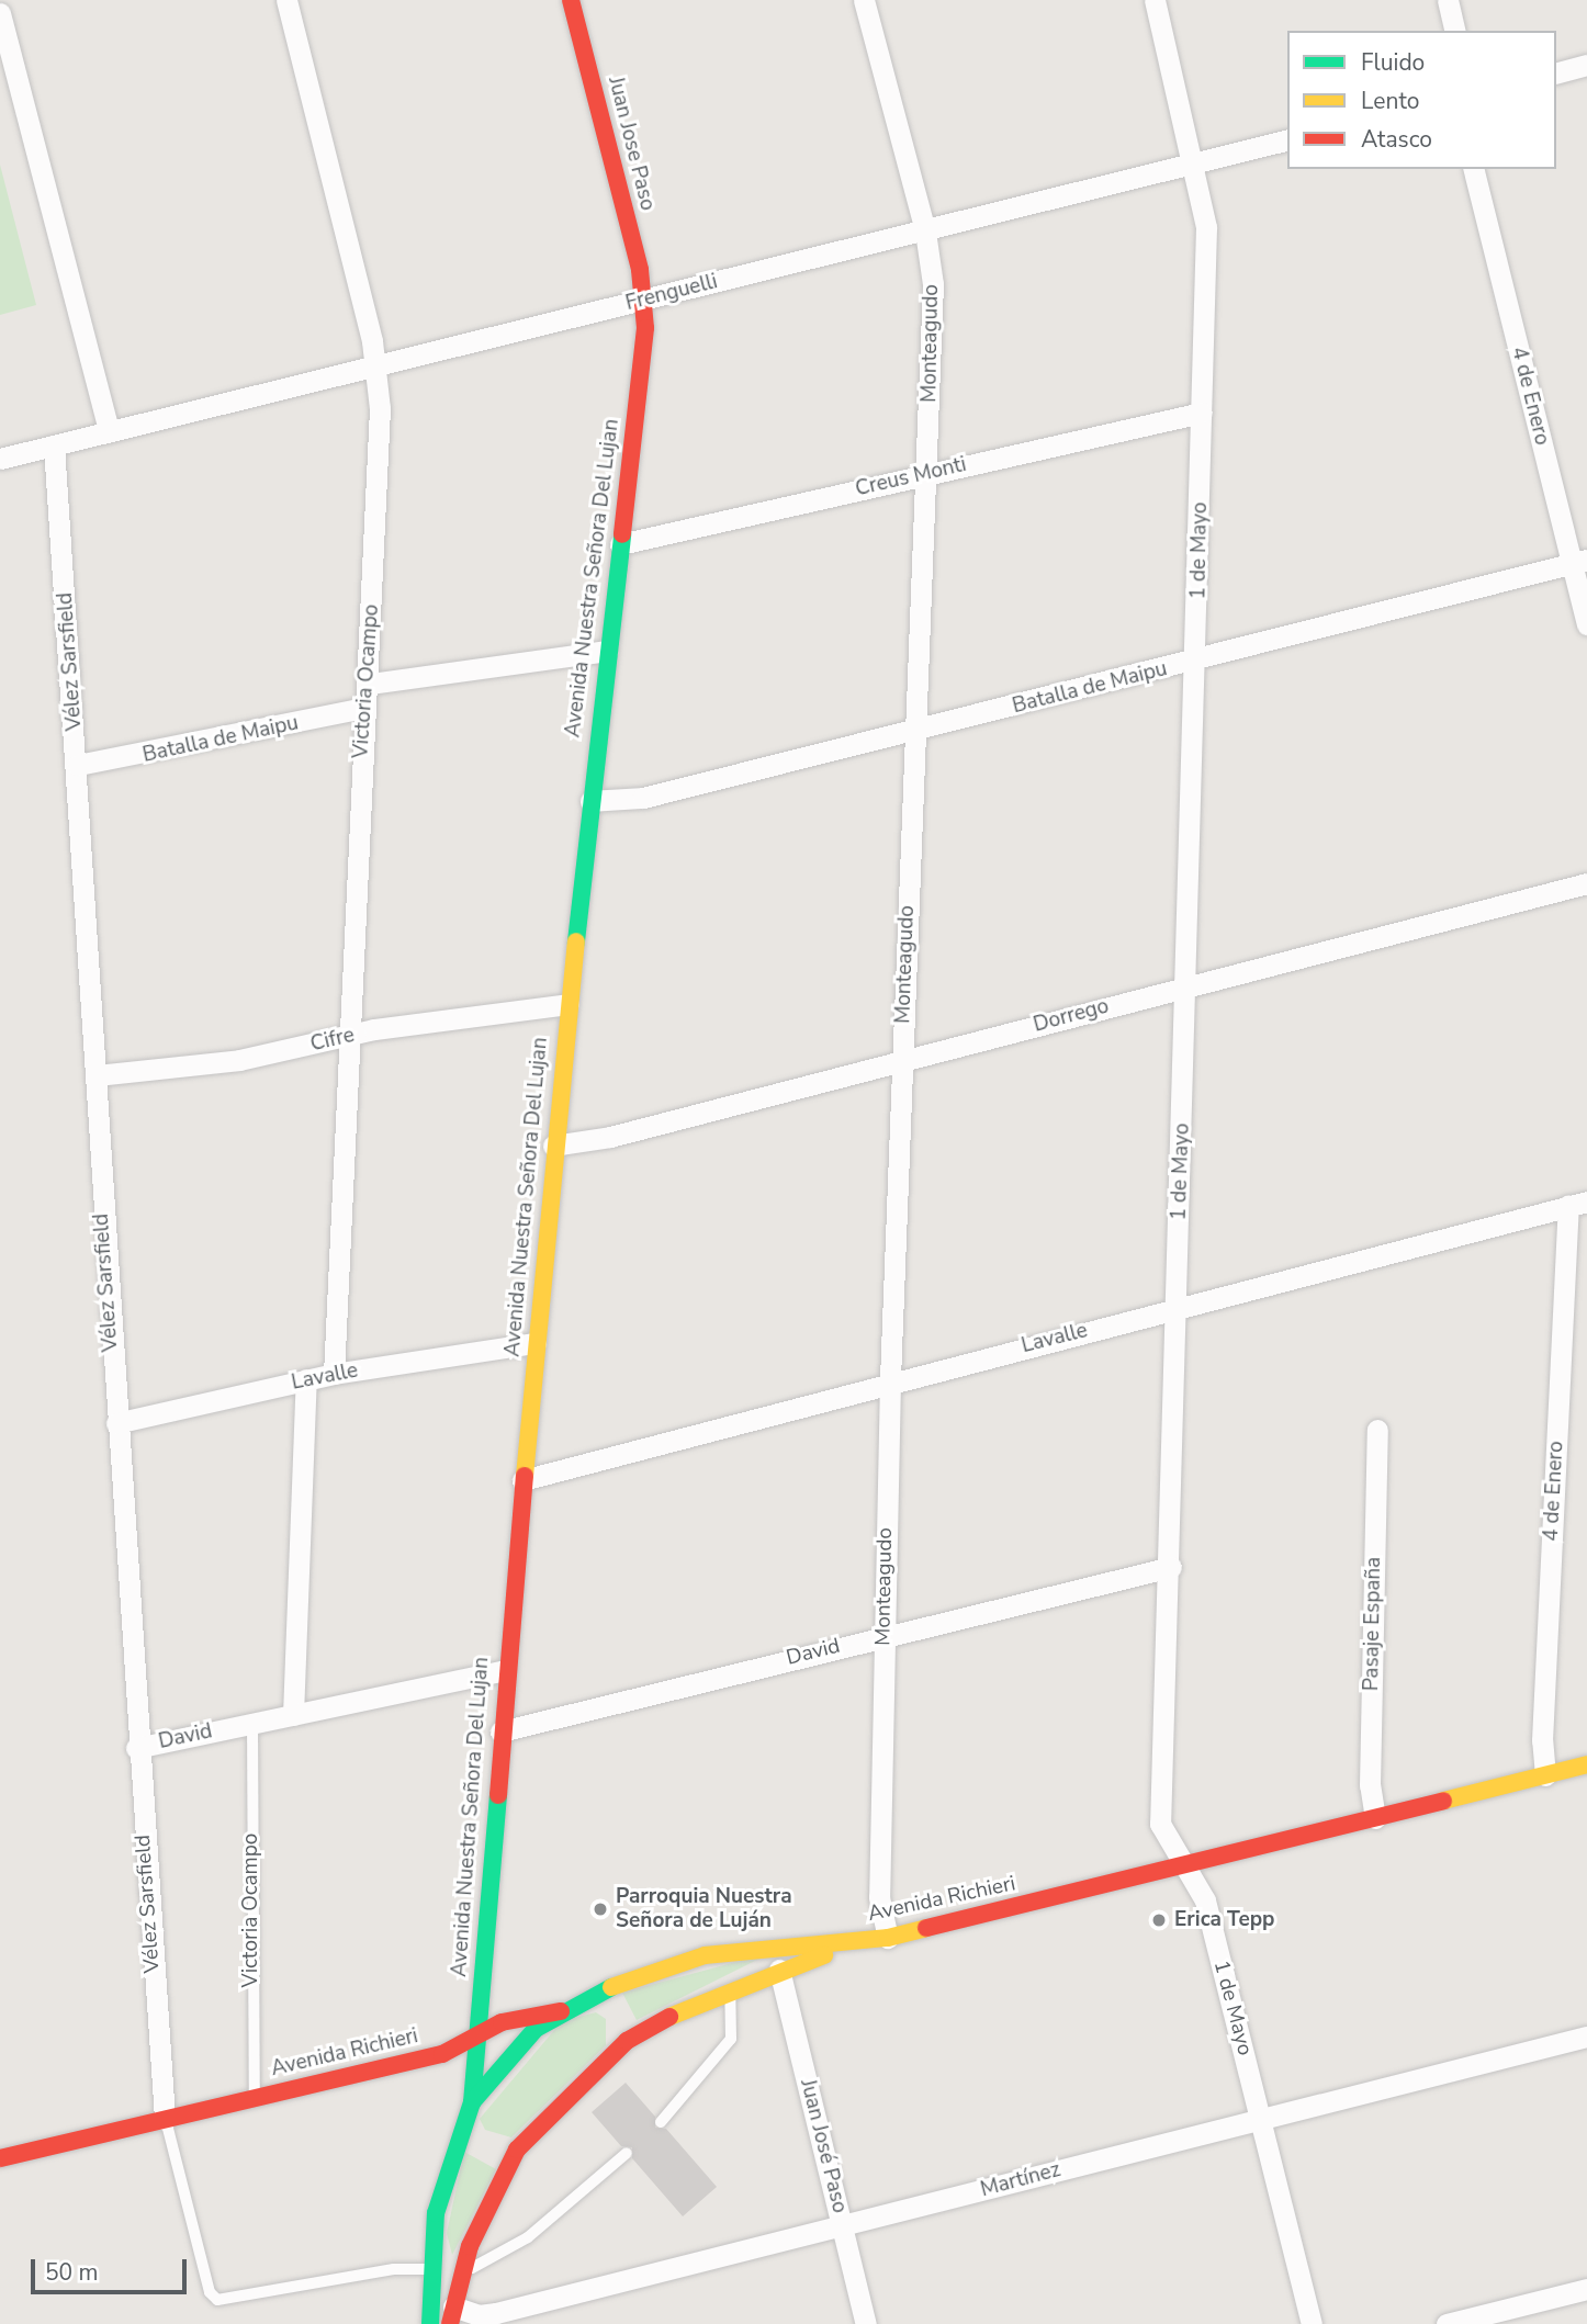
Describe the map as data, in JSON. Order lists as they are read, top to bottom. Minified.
{"streets":{"street":["Juan Jose Paso","Frenguelli","Monteagudo","4 de Enero","Creus Monti","1 de Mayo","Avenida Nuestra Señora Del Lujan","Vélez Sarsfield","Victoria Ocampo","Batalla de Maipu","Dorrego","Cifre","Lavalle","Pasaje España","David","Avenida Richieri","Juan José Paso","Martínez"]},"crossings":[["Juan Jose Paso","Frenguelli"],["Juan Jose Paso","Avenida Nuestra Señora Del Lujan"],["Frenguelli","Monteagudo"],["Frenguelli","1 de Mayo"],["Frenguelli","Avenida Nuestra Señora Del Lujan"],["Frenguelli","Vélez Sarsfield"],["Frenguelli","Victoria Ocampo"],["Monteagudo","Creus Monti"],["Monteagudo","Batalla de Maipu"],["Monteagudo","Dorrego"],["Monteagudo","Lavalle"],["Monteagudo","David"],["Monteagudo","Avenida Richieri"],["4 de Enero","Batalla de Maipu"],["4 de Enero","Lavalle"],["4 de Enero","Avenida Richieri"],["Creus Monti","1 de Mayo"],["Creus Monti","Avenida Nuestra Señora Del Lujan"],["1 de Mayo","Batalla de Maipu"],["1 de Mayo","Dorrego"],["1 de Mayo","Lavalle"],["1 de Mayo","David"],["1 de Mayo","Avenida Richieri"],["1 de Mayo","Martínez"],["Avenida Nuestra Señora Del Lujan","Batalla de Maipu"],["Avenida Nuestra Señora Del Lujan","Dorrego"],["Avenida Nuestra Señora Del Lujan","Cifre"],["Avenida Nuestra Señora Del Lujan","Lavalle"],["Avenida Nuestra Señora Del Lujan","David"],["Avenida Nuestra Señora Del Lujan","Avenida Richieri"],["Vélez Sarsfield","Batalla de Maipu"],["Vélez Sarsfield","Cifre"],["Vélez Sarsfield","Lavalle"],["Vélez Sarsfield","David"],["Vélez Sarsfield","Avenida Richieri"],["Victoria Ocampo","Batalla de Maipu"],["Victoria Ocampo","Cifre"],["Victoria Ocampo","Lavalle"],["Victoria Ocampo","David"],["Victoria Ocampo","Avenida Richieri"],["Pasaje España","Avenida Richieri"],["Juan José Paso","Martínez"]],"places":["Parroquia Nuestra Señora de Luján","Erica Tepp"],"legend":["Fluido","Lento","Atasco"],"scale_bar":"50 m"}
